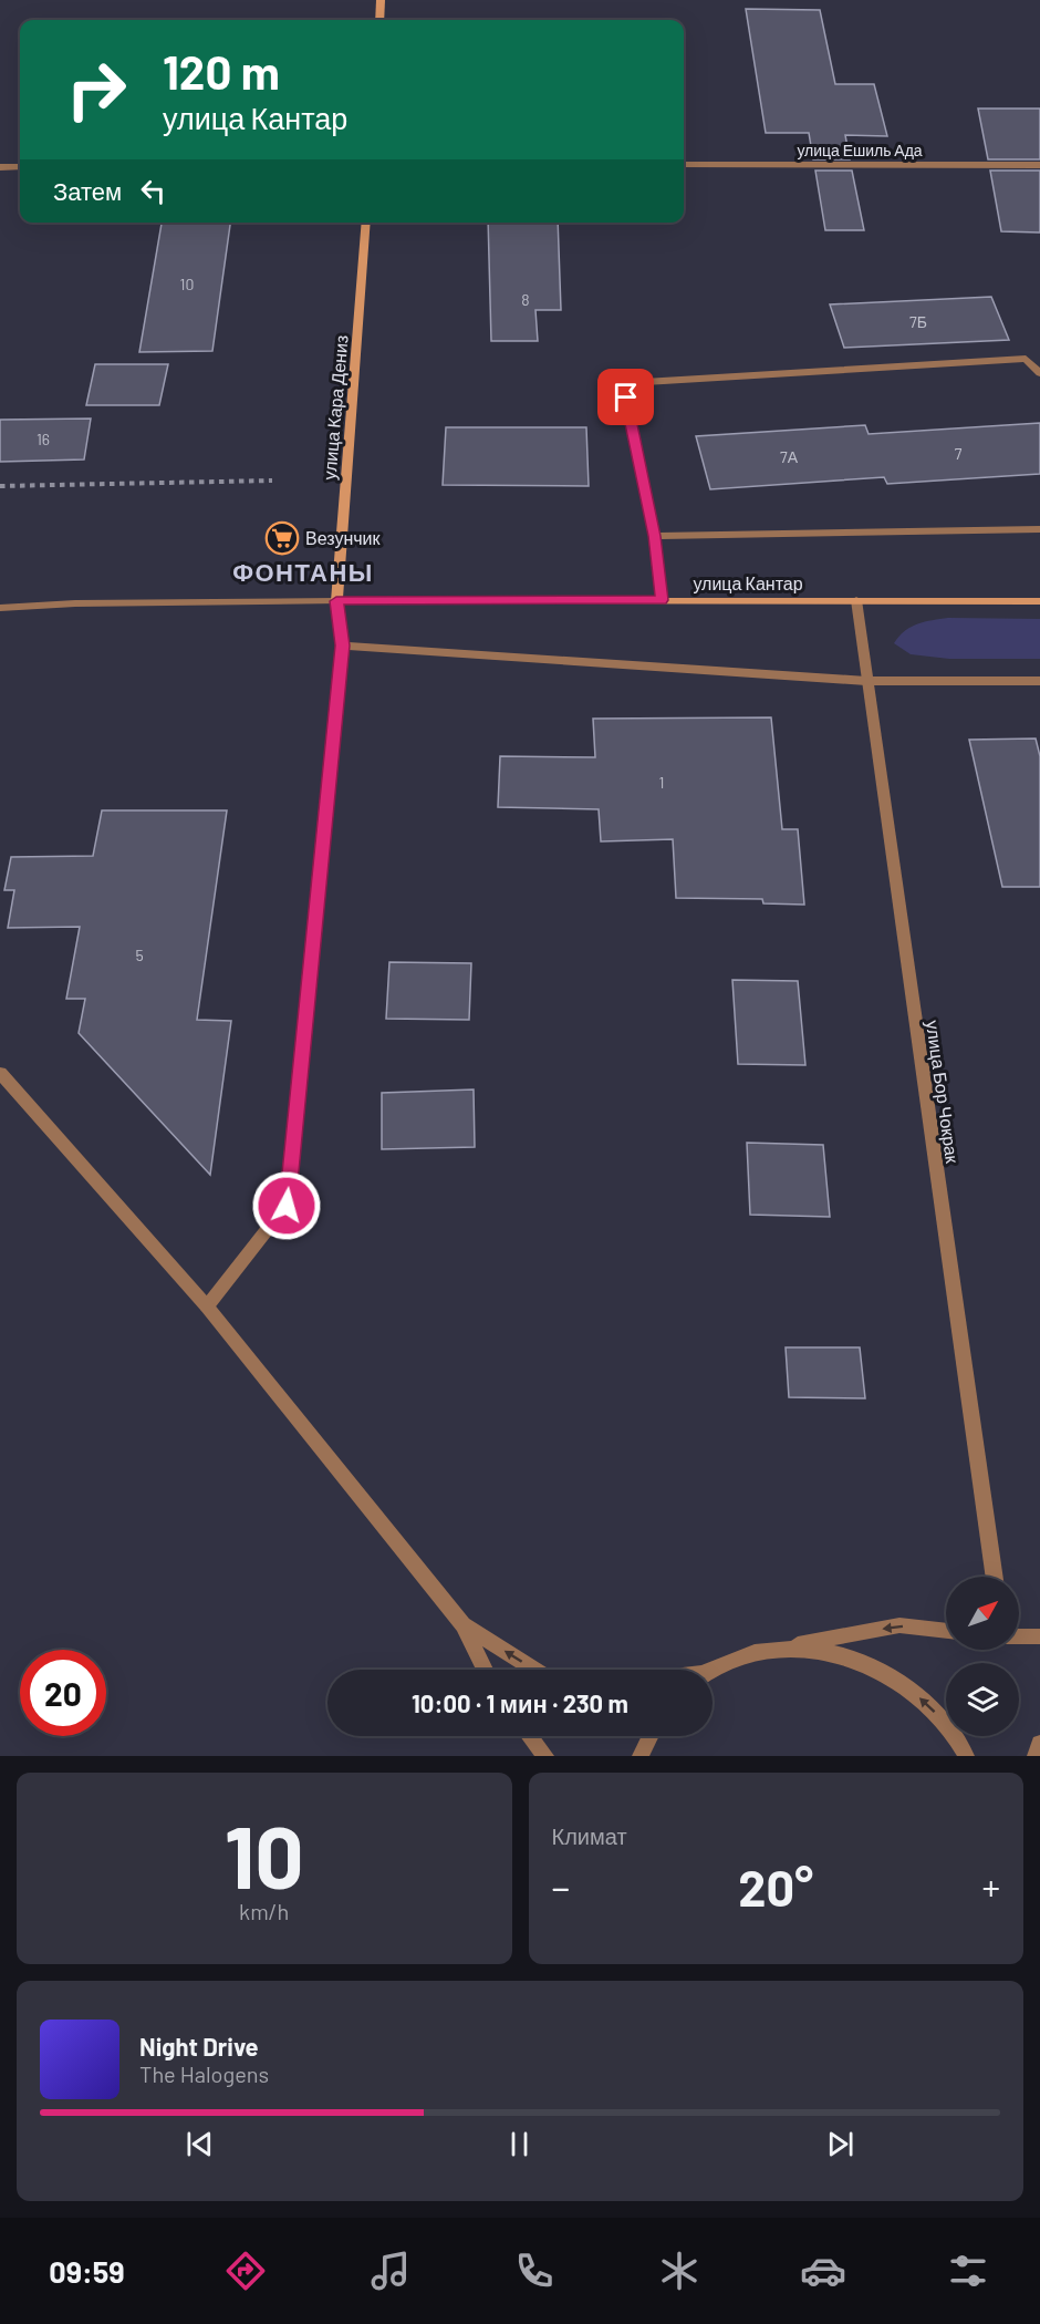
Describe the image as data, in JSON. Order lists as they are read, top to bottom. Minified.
{"streets":{"main road":["улица Кара Дениз","улица Кантар"],"street":["улица Ешиль Ада","улица Бор Чокрак"]},"crossings":[["улица Кара Дениз","улица Кантар"],["улица Кантар","улица Бор Чокрак"]],"districts":["ФОНТАНЫ"],"places":{"supermarket":["Везунчик"]},"house_numbers":["10","8","7Б","16","7","7А","1","5"],"north":"top right","page":{"turn":["120 m","улица Кантар"],"then":"Затем","limit":"20","trip":"10:00 · 1 мин · 230 m","tile":[["10","km/h"],"Климат"],"heat":["−","20°","+"],"song":["Night Drive","The Halogens"],"tabs":"09:59"}}
